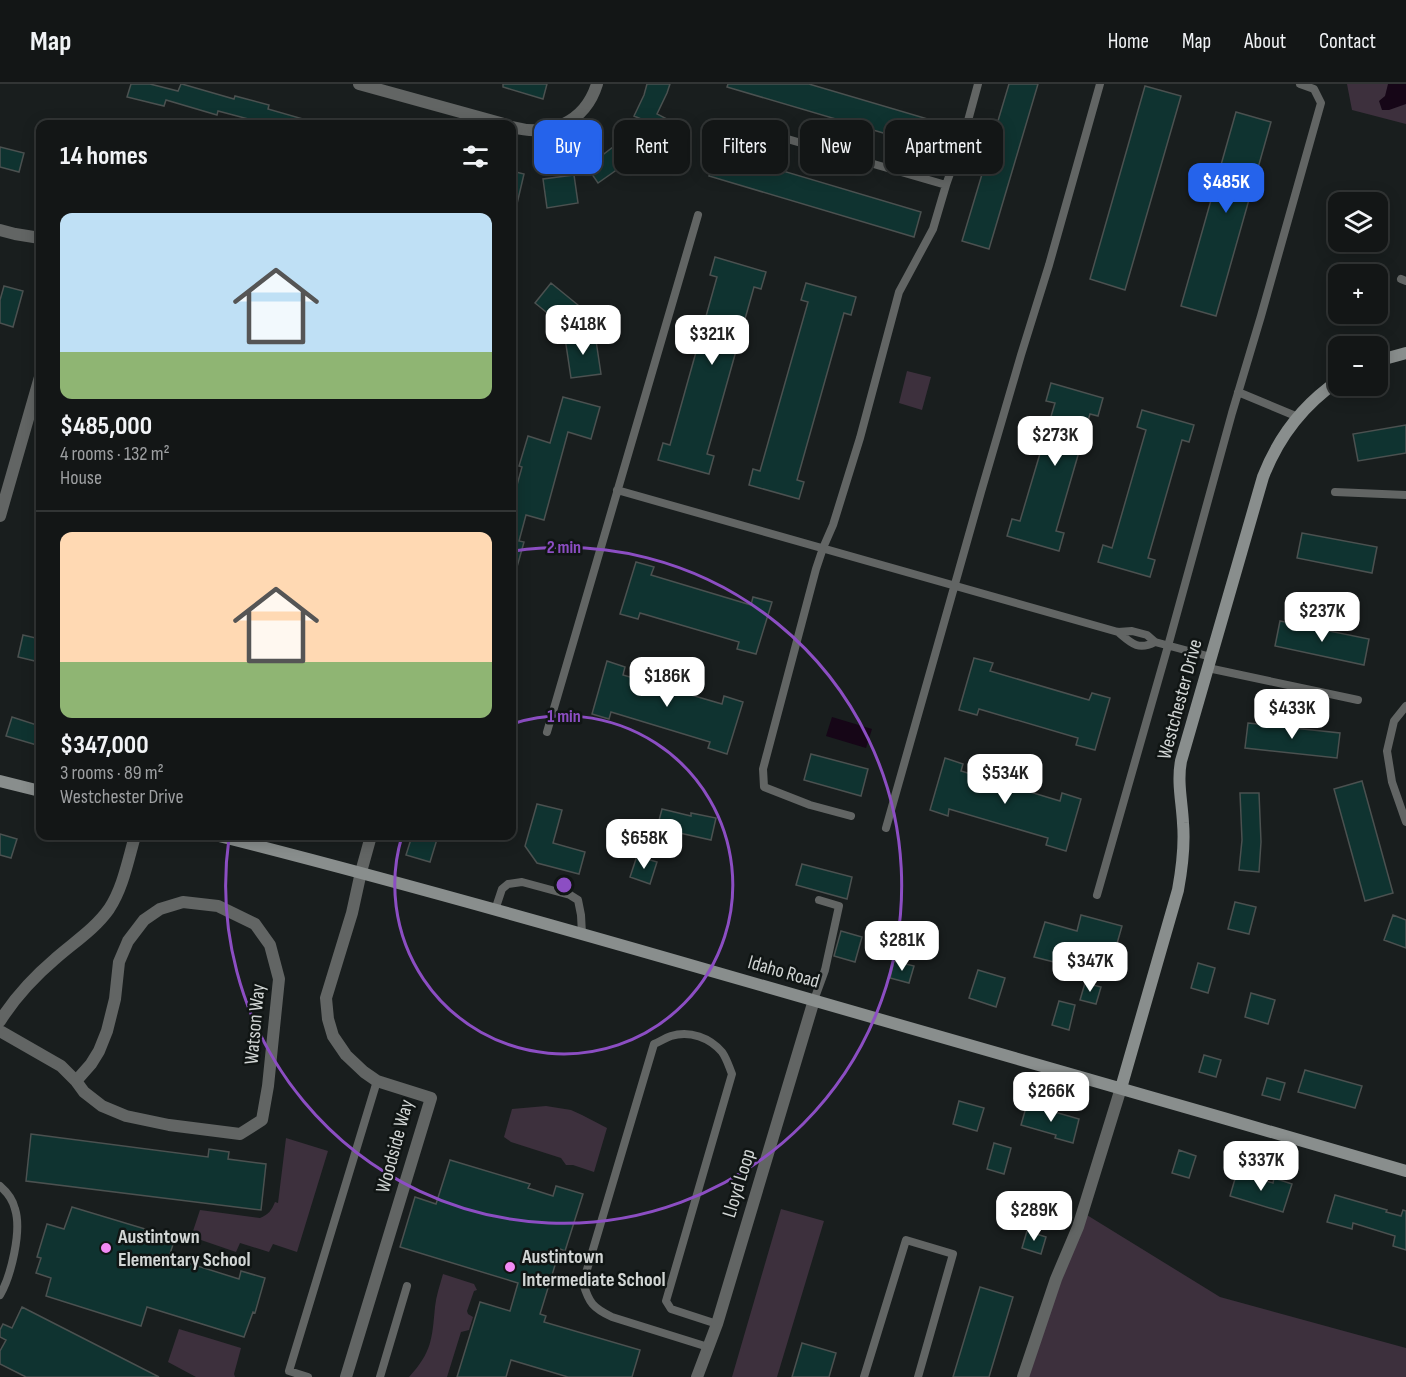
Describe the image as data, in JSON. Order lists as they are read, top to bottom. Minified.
{"streets":{"street":["Westchester Drive","Idaho Road","Watson Way","Woodside Way","Lloyd Loop"]},"crossings":[["Westchester Drive","Idaho Road"],["Idaho Road","Woodside Way"],["Idaho Road","Lloyd Loop"]],"places":["Austintown Elementary School","Austintown Intermediate School"],"page":{"header":"Map","nav":["Home","Map","About","Contact"],"chip":["Buy","Rent","Filters","New","Apartment"],"heading":"14 homes","price":["$485K","$418K","$321K","$273K","$237K","$186K","$433K","$534K","$658K","$281K","$347K","$266K","$337K","$289K"],"map_buttons":["+","−"],"list":[{"name":"$485,000","note":"4 rooms · 132 m² · House"},{"name":"$347,000","note":"3 rooms · 89 m² · Westchester Drive"}]},"rings":["2 min","1 min"]}
